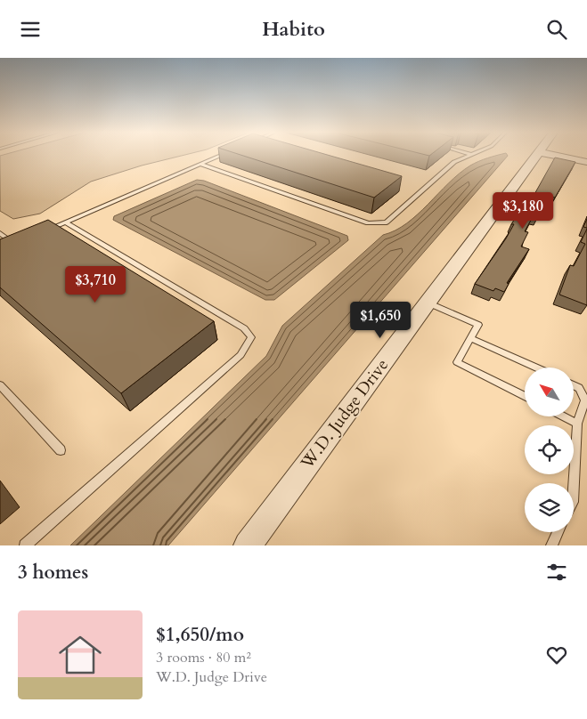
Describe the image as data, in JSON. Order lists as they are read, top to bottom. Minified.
{"streets":{"street":["W.D. Judge Drive"]},"north":"top left","page":{"header":"Habito","price":["$3,180","$3,710","$1,650"],"heading":"3 homes","list":[{"name":"$1,650/mo","note":"3 rooms · 80 m² · W.D. Judge Drive"}]}}
